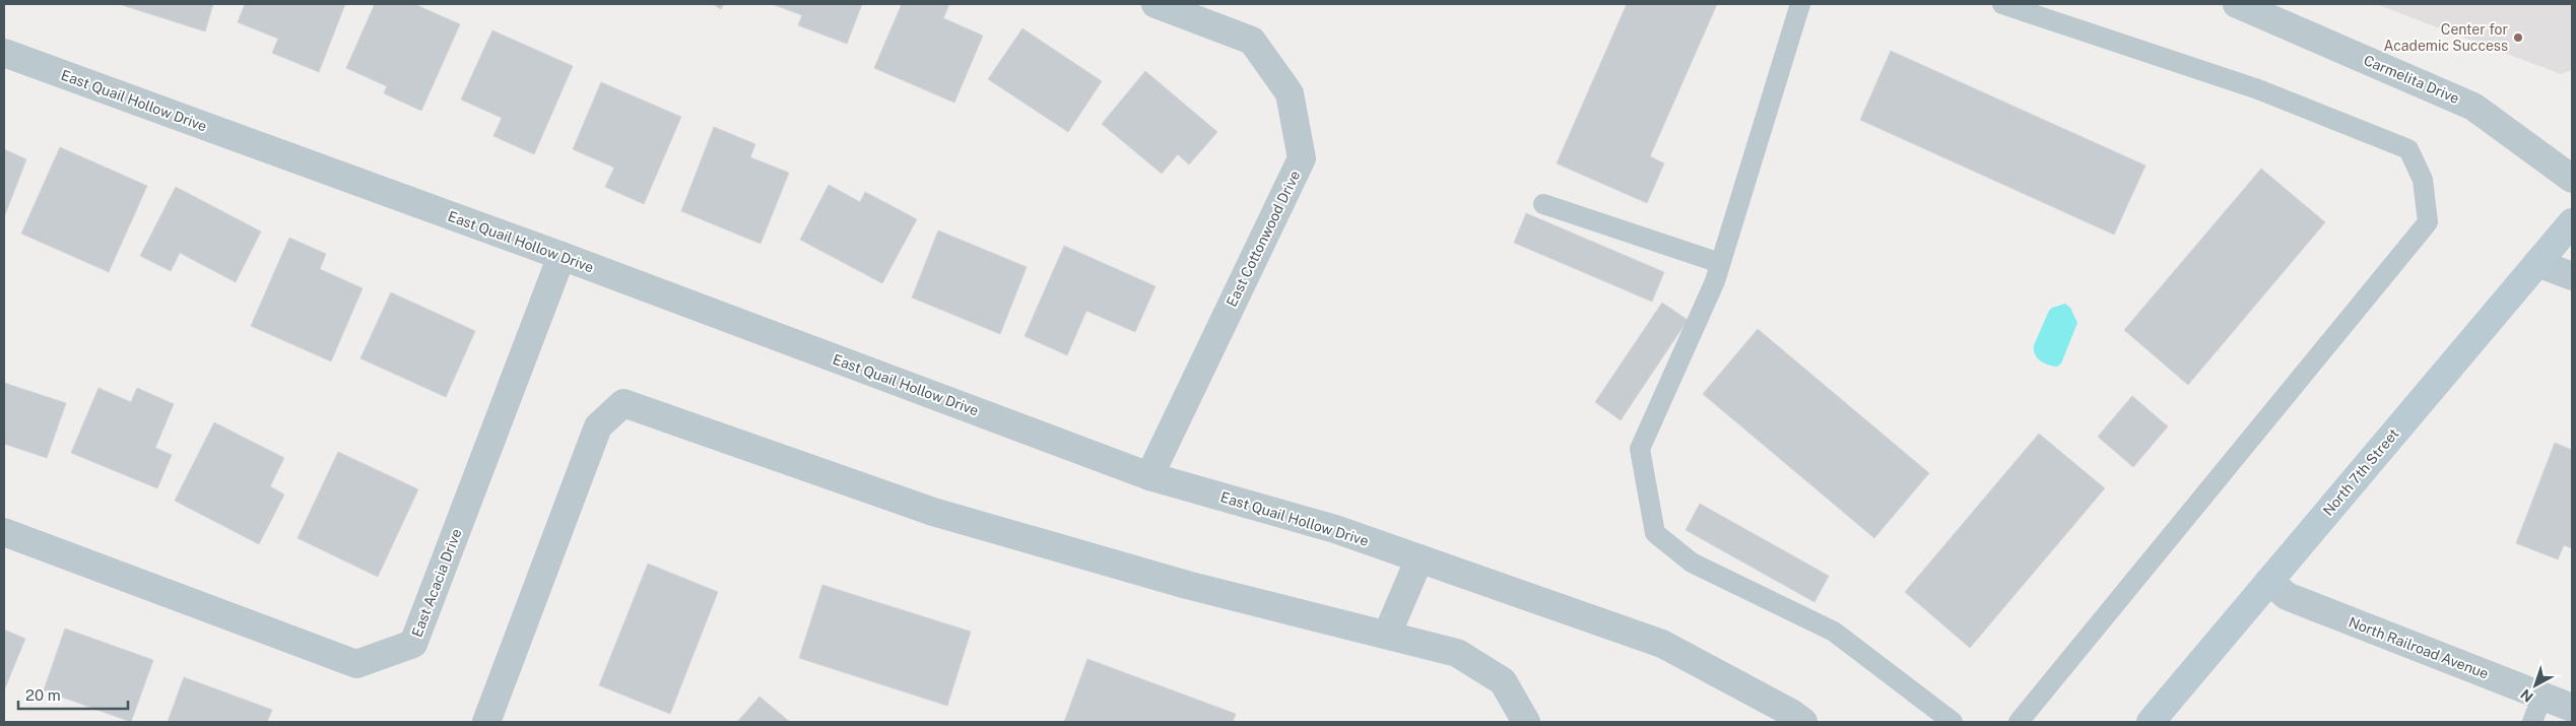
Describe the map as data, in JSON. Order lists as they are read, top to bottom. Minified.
{"streets":{"main road":["North 7th Street"],"street":["Carmelita Drive","East Quail Hollow Drive","East Cottonwood Drive","East Acacia Drive","North Railroad Avenue"]},"crossings":[["East Quail Hollow Drive","East Cottonwood Drive"],["East Quail Hollow Drive","East Acacia Drive"],["North 7th Street","North Railroad Avenue"]],"places":["Center for Academic Success"],"scale_bar":"20 m","north":"bottom left"}
